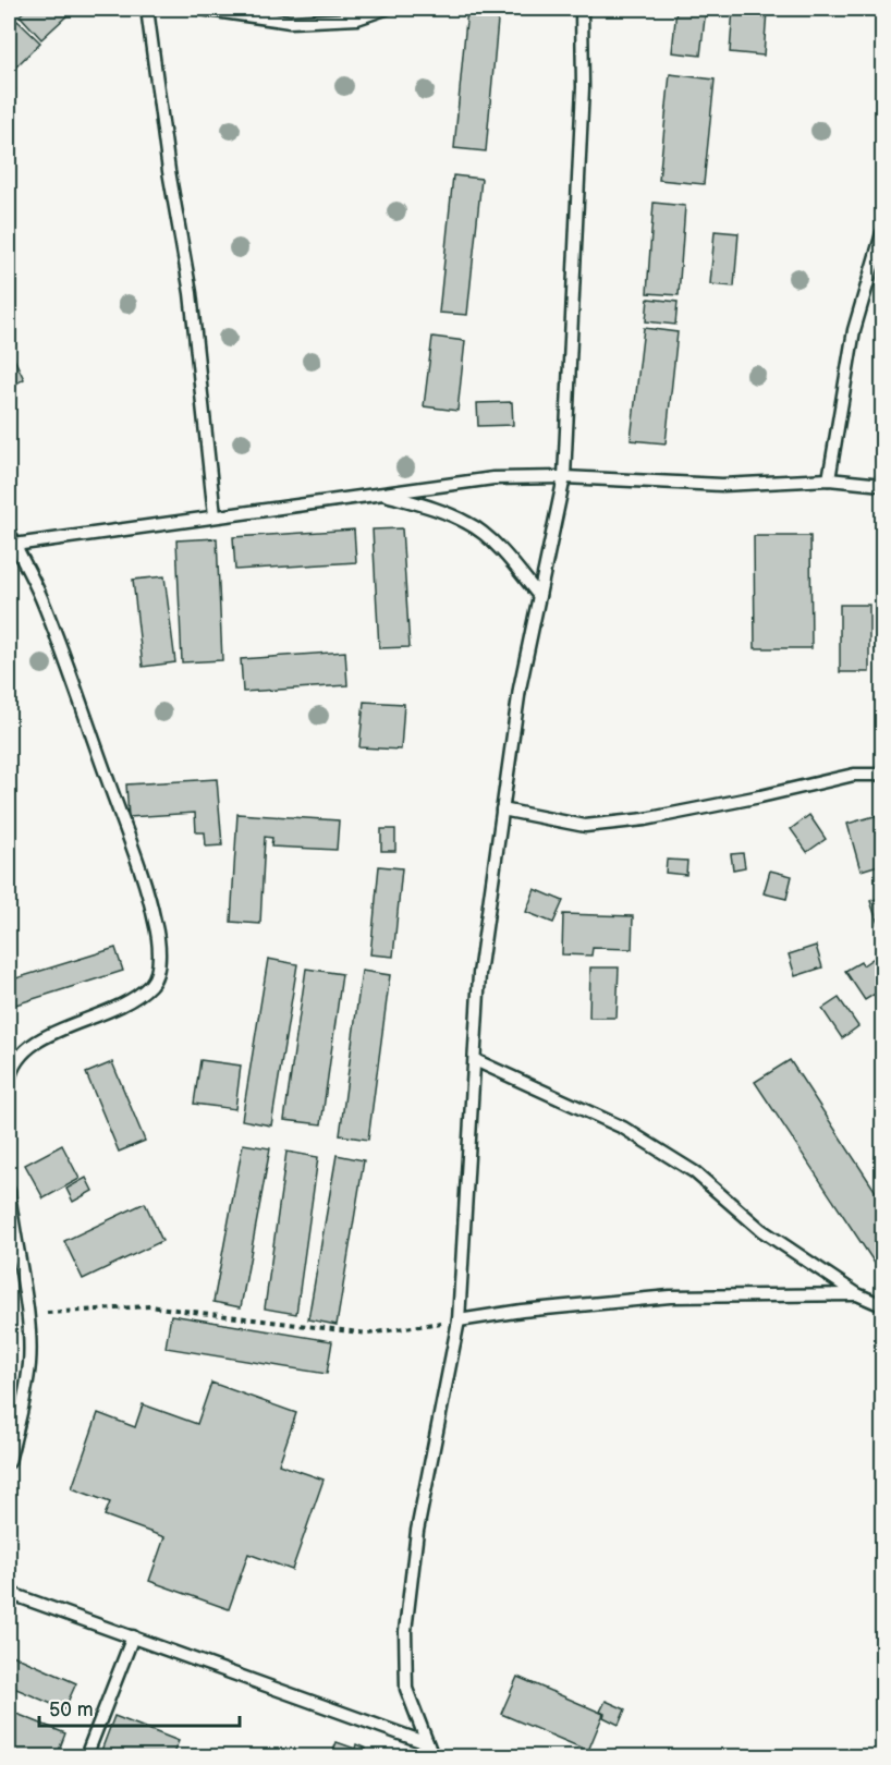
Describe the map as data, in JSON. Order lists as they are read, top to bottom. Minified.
{"scale_bar":"50 m"}
